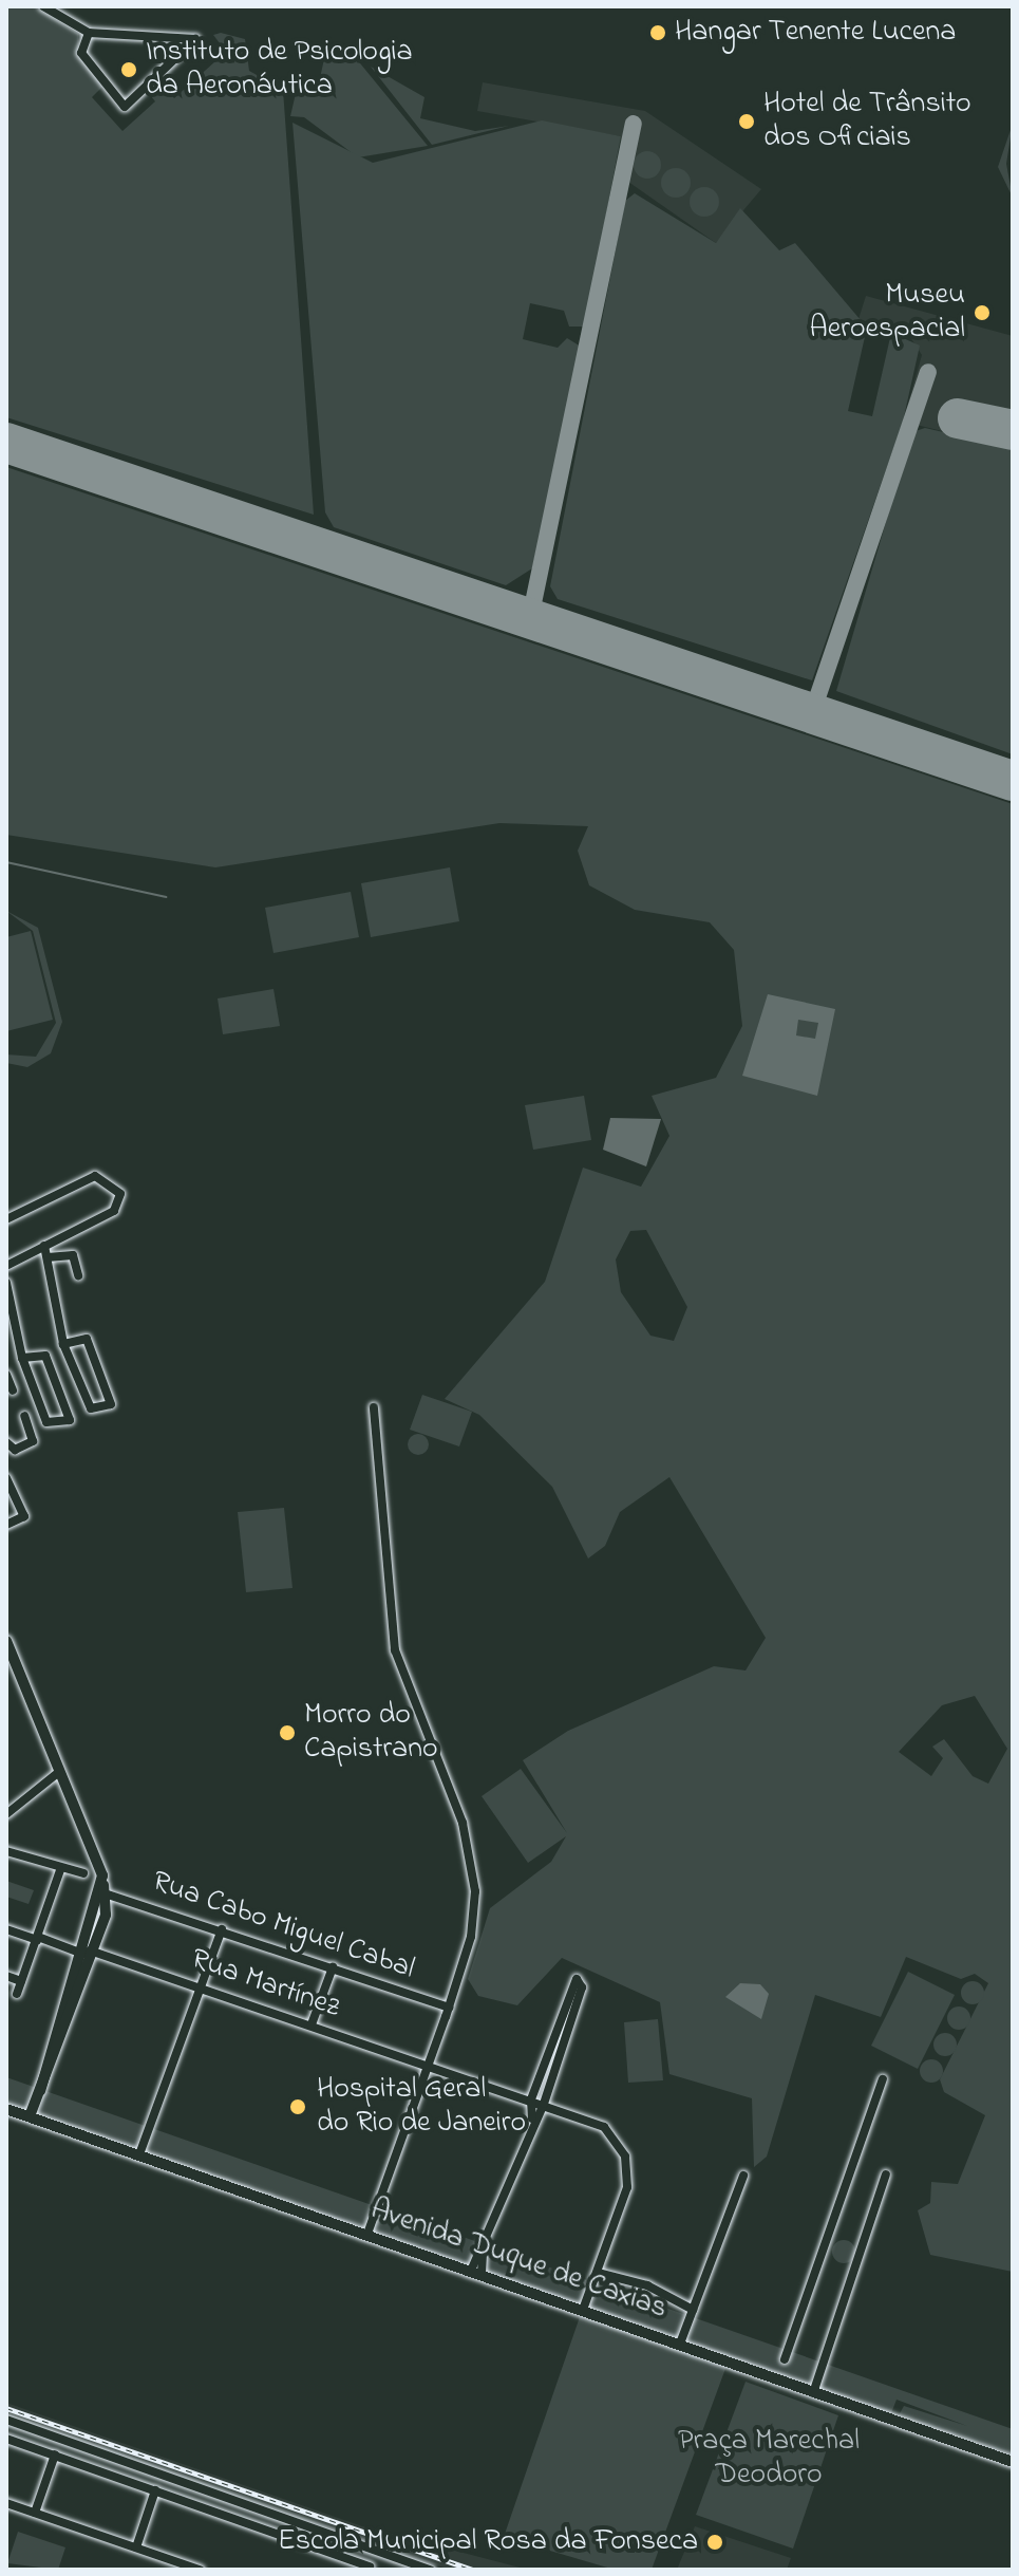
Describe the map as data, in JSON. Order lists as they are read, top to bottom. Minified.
{"streets":{"main road":["Avenida Duque de Caxias"],"street":["Rua Cabo Miguel Cabal","Rua Martínez"]},"parks":["Praça Marechal Deodoro"],"places":["Hangar Tenente Lucena","Instituto de Psicologia da Aeronáutica","Hotel de Trânsito dos Oficiais","Museu Aeroespacial","Morro do Capistrano","Hospital Geral do Rio de Janeiro","Escola Municipal Rosa da Fonseca"]}
